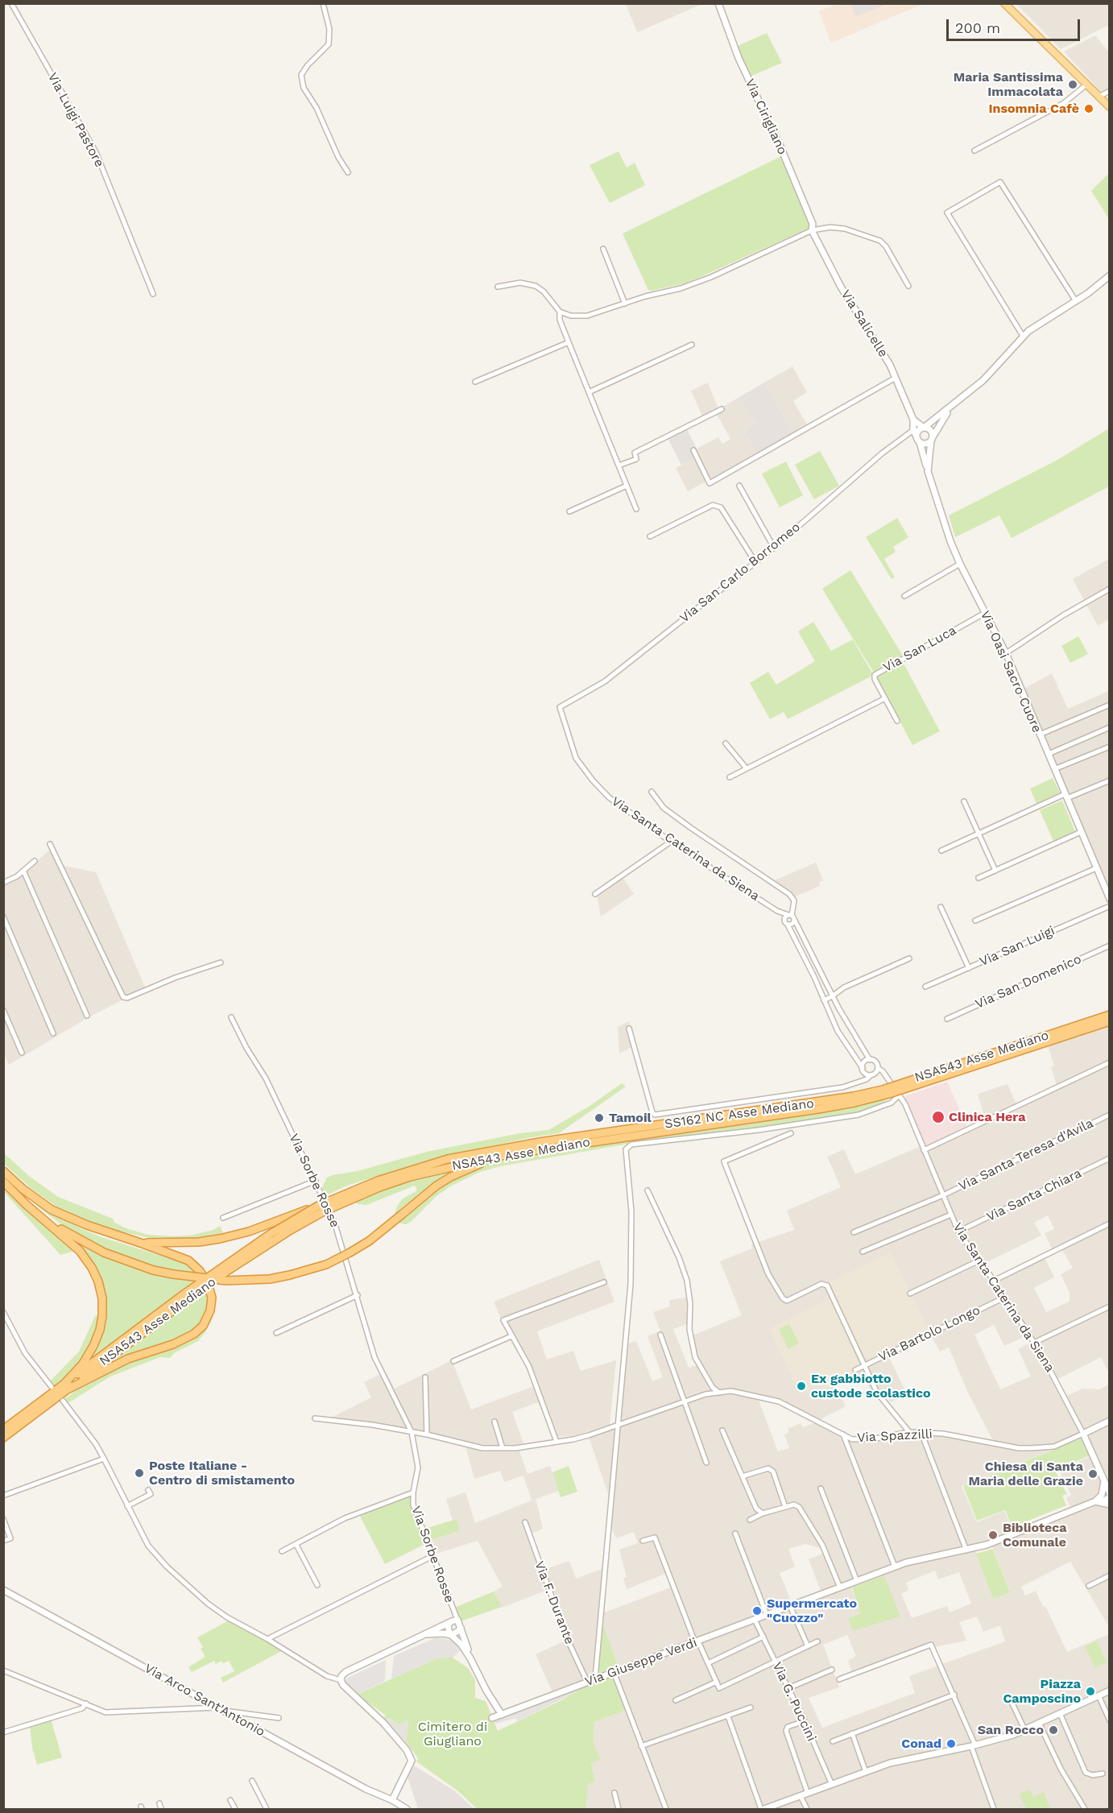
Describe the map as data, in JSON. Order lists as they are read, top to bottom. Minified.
{"streets":{"highway":["NSA543 Asse Mediano","SS162 NC Asse Mediano"],"street":["Via Cirigliano","Via Luigi Pastore","Via Salicelle","Via San Carlo Borromeo","Via San Luca","Via Oasi Sacro Cuore","Via Santa Caterina da Siena","Via San Luigi","Via San Domenico","Via Santa Teresa d'Avila","Via Sorbe Rosse","Via Santa Chiara","Via Bartolo Longo","Via Spazzilli","Via F. Durante","Via Giuseppe Verdi","Via Arco Sant'Antonio","Via G. Puccini"]},"crossings":[["Via Cirigliano","Via Salicelle"],["Via San Carlo Borromeo","Via Santa Caterina da Siena"],["Via San Luca","Via Oasi Sacro Cuore"],["Via Santa Caterina da Siena","Via Santa Teresa d'Avila"],["Via Santa Caterina da Siena","Via Santa Chiara"],["Via Santa Caterina da Siena","Via Bartolo Longo"],["Via Santa Caterina da Siena","Via Spazzilli"],["Via Santa Caterina da Siena","Via Giuseppe Verdi"],["NSA543 Asse Mediano","SS162 NC Asse Mediano"],["Via F. Durante","Via Giuseppe Verdi"],["Via Giuseppe Verdi","Via G. Puccini"]],"parks":["Cimitero di Giugliano"],"places":["Maria Santissima Immacolata","Insomnia Cafè","Clinica Hera","Tamoil","Ex gabbiotto custode scolastico","Poste Italiane - Centro di smistamento","Chiesa di Santa Maria delle Grazie","Biblioteca Comunale","Supermercato \"Cuozzo\"","Piazza Camposcino","San Rocco","Conad"],"scale_bar":"200 m"}
